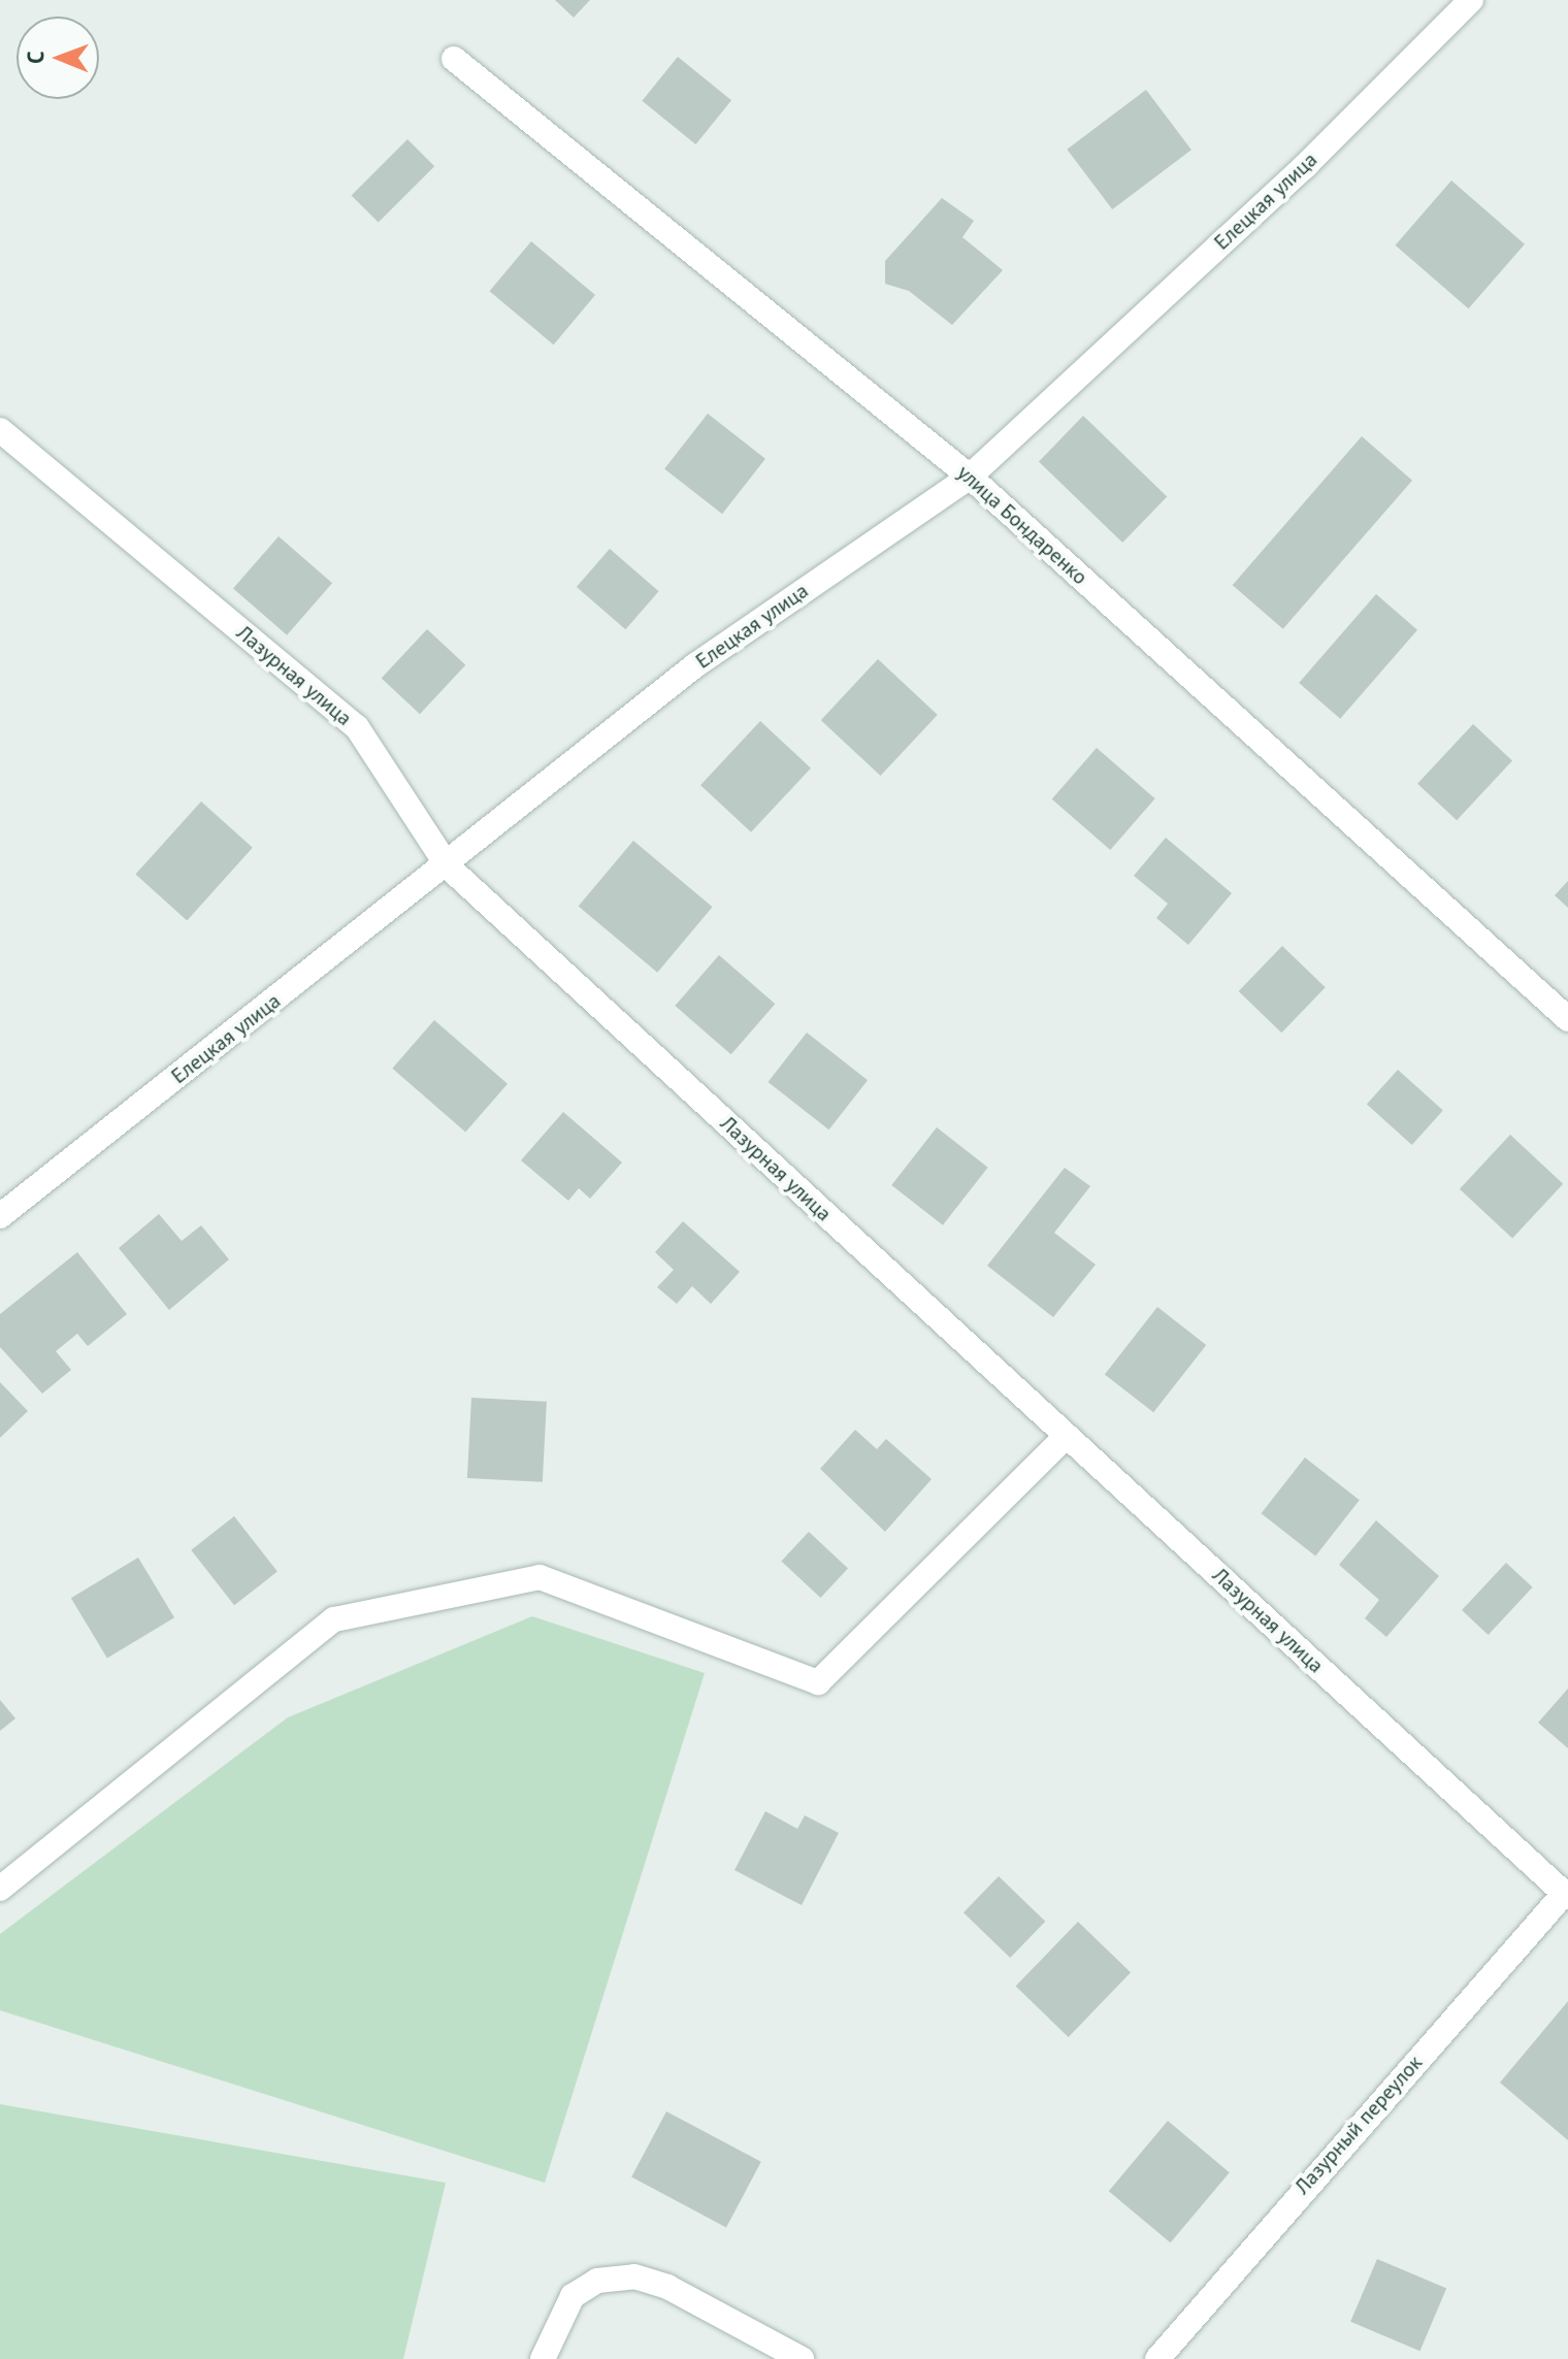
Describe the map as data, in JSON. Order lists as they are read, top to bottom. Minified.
{"streets":{"street":["Елецкая улица","улица Бондаренко","Лазурная улица","Лазурный переулок"]},"crossings":[["Елецкая улица","улица Бондаренко"],["Елецкая улица","Лазурная улица"],["Лазурная улица","Лазурный переулок"]],"north":"left"}
